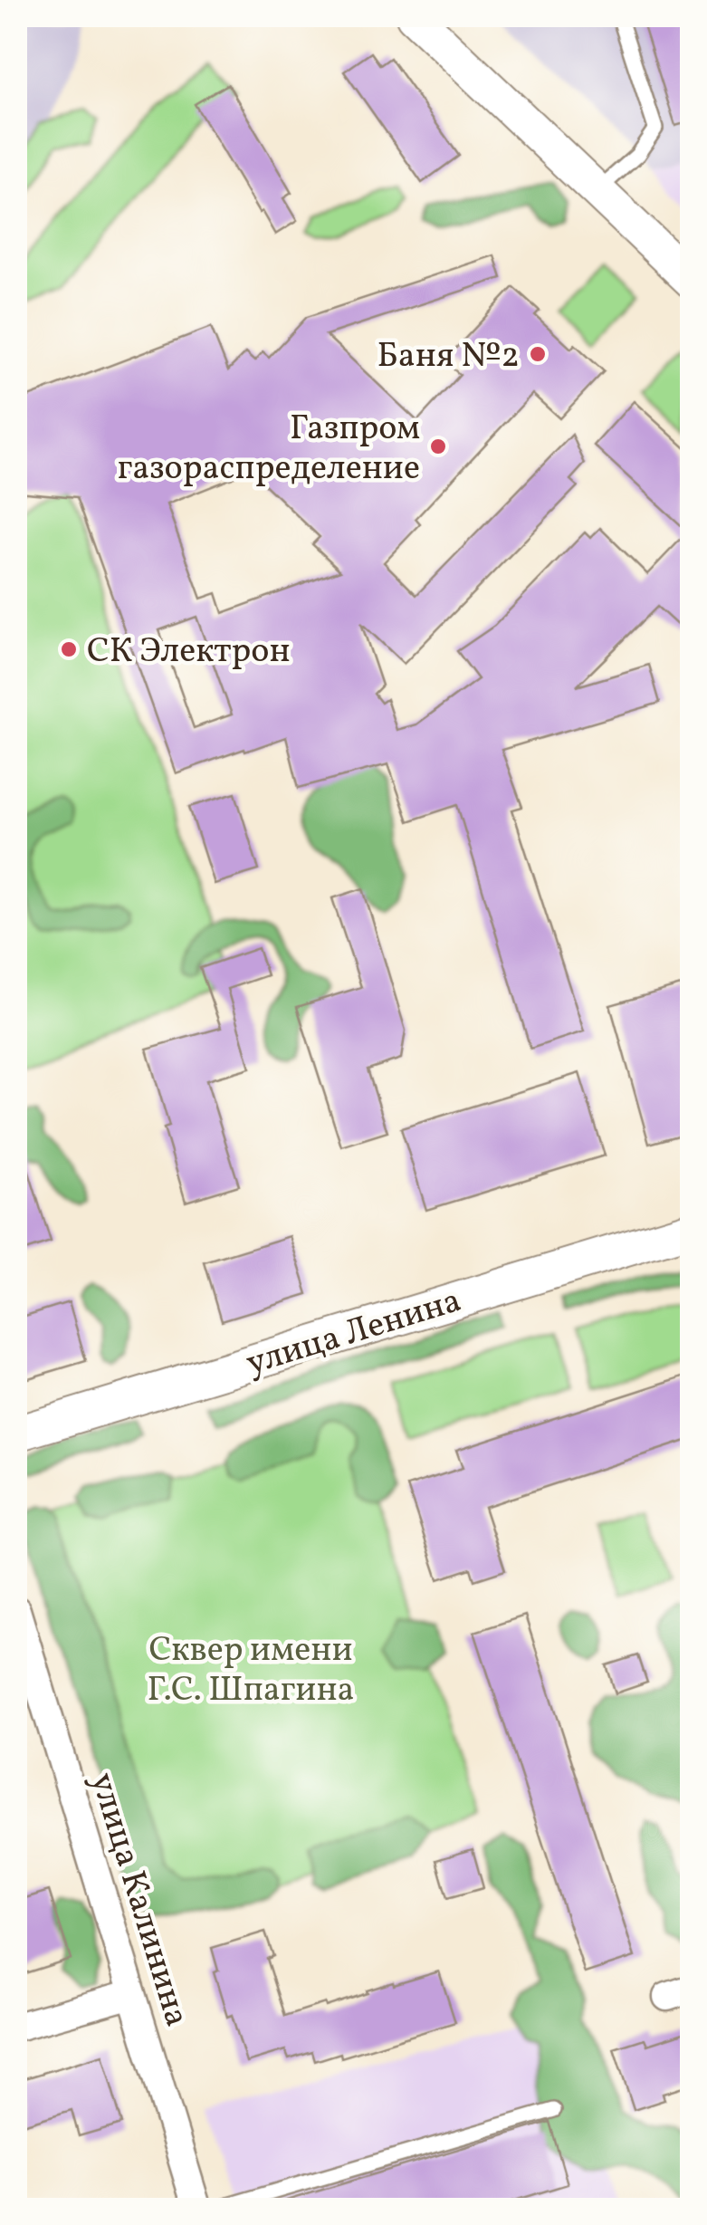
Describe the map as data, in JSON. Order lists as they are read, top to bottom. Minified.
{"streets":{"street":["улица Ленина","улица Калинина"]},"parks":["Сквер имени Г.С. Шпагина"],"places":["Баня №2","Газпром газораспределение","СК Электрон"]}
